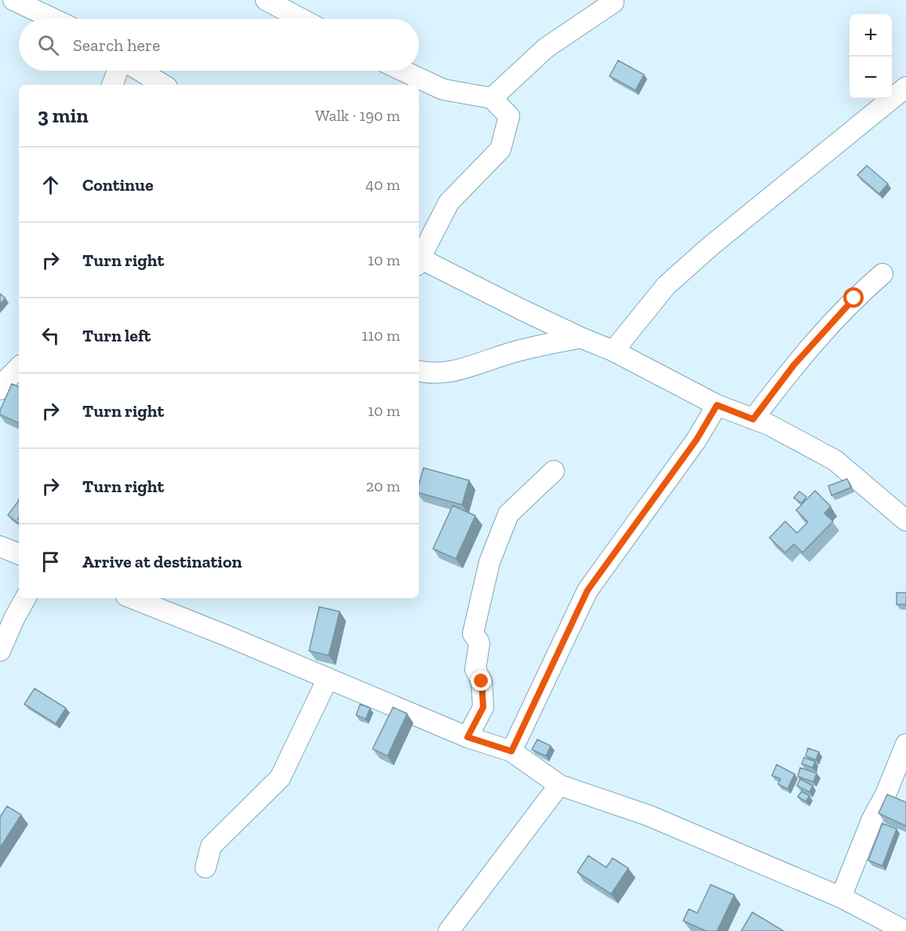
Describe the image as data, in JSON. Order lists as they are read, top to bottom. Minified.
{"page":{"map_buttons":["+","−"],"search":"Search here","heading":["3 min","Walk · 190 m"],"list":[["Continue","40 m"],["Turn right","10 m"],["Turn left","110 m"],["Turn right","10 m"],["Turn right","20 m"],"Arrive at destination"]}}
